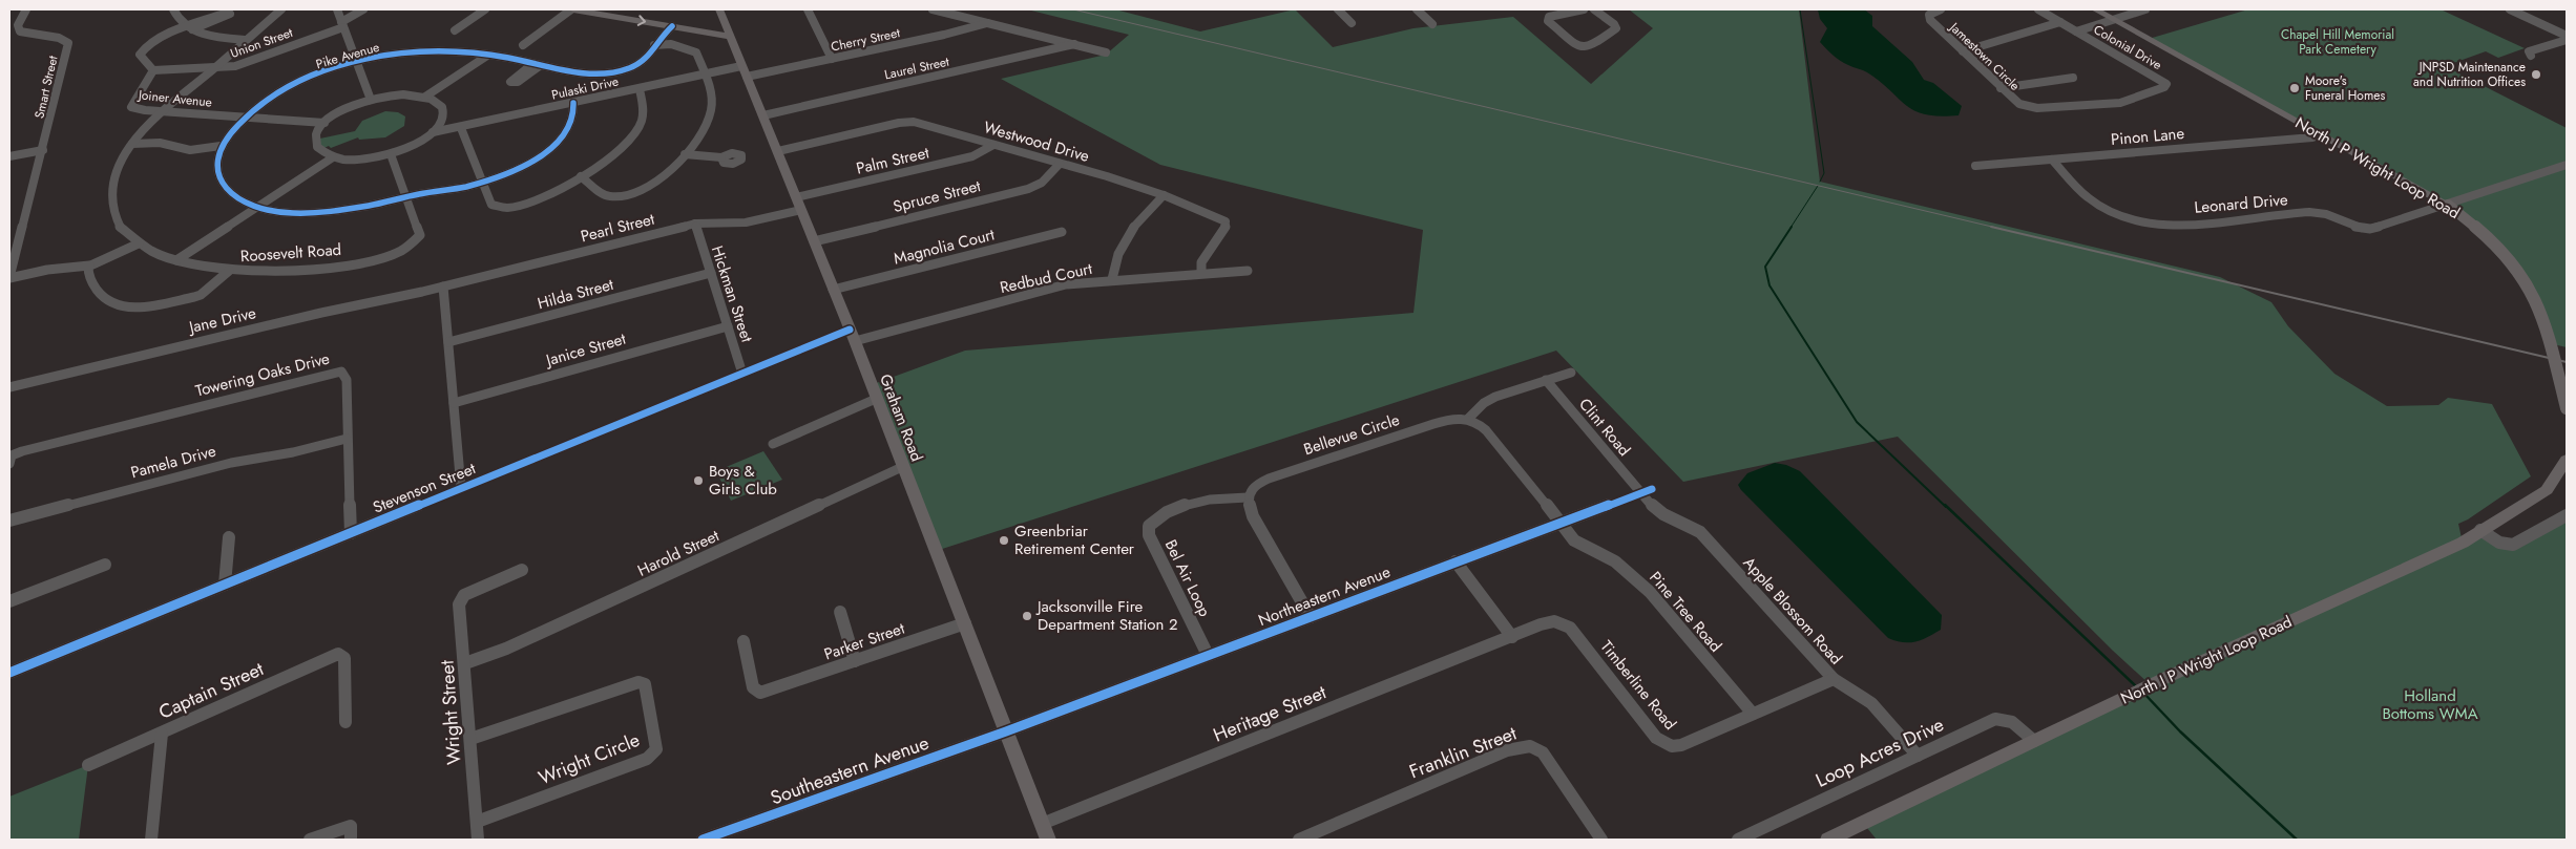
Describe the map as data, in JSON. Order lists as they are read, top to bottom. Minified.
{"streets":{"main road":["North J P Wright Loop Road","Graham Road"],"street":["Cherry Street","Union Street","Colonial Drive","Pike Avenue","Jamestown Circle","Laurel Street","Smart Street","Pulaski Drive","Joiner Avenue","Pinon Lane","Westwood Drive","Palm Street","Spruce Street","Leonard Drive","Pearl Street","Magnolia Court","Roosevelt Road","Redbud Court","Hilda Street","Hickman Street","Jane Drive","Janice Street","Towering Oaks Drive","Clint Road","Bellevue Circle","Pamela Drive","Stevenson Street","Harold Street","Bel Air Loop","Northeastern Avenue","Apple Blossom Road","Pine Tree Road","Parker Street","Timberline Road","Captain Street","Wright Street","Heritage Street","Franklin Street","Loop Acres Drive","Wright Circle","Southeastern Avenue"]},"crossings":[["Cherry Street","Pulaski Drive"],["Cherry Street","Graham Road"],["Union Street","Joiner Avenue"],["Union Street","Roosevelt Road"],["Colonial Drive","Jamestown Circle"],["Colonial Drive","North J P Wright Loop Road"],["Pike Avenue","Joiner Avenue"],["Laurel Street","Graham Road"],["Pulaski Drive","Graham Road"],["Joiner Avenue","Roosevelt Road"],["Pinon Lane","North J P Wright Loop Road"],["Pinon Lane","Leonard Drive"],["Westwood Drive","Palm Street"],["Westwood Drive","Spruce Street"],["Westwood Drive","Redbud Court"],["Westwood Drive","Graham Road"],["Palm Street","Pearl Street"],["Palm Street","Graham Road"],["North J P Wright Loop Road","Leonard Drive"],["North J P Wright Loop Road","Loop Acres Drive"],["Spruce Street","Graham Road"],["Pearl Street","Hickman Street"],["Pearl Street","Jane Drive"],["Pearl Street","Graham Road"],["Magnolia Court","Graham Road"],["Redbud Court","Graham Road"],["Redbud Court","Stevenson Street"],["Hilda Street","Hickman Street"],["Hickman Street","Janice Street"],["Hickman Street","Stevenson Street"],["Towering Oaks Drive","Pamela Drive"],["Towering Oaks Drive","Stevenson Street"],["Graham Road","Stevenson Street"],["Graham Road","Harold Street"],["Graham Road","Northeastern Avenue"],["Graham Road","Parker Street"],["Graham Road","Heritage Street"],["Graham Road","Southeastern Avenue"],["Clint Road","Northeastern Avenue"],["Clint Road","Apple Blossom Road"],["Bellevue Circle","Bel Air Loop"],["Harold Street","Wright Street"],["Bel Air Loop","Northeastern Avenue"],["Northeastern Avenue","Apple Blossom Road"],["Northeastern Avenue","Pine Tree Road"],["Northeastern Avenue","Southeastern Avenue"],["Apple Blossom Road","Timberline Road"],["Apple Blossom Road","Loop Acres Drive"],["Pine Tree Road","Timberline Road"],["Timberline Road","Heritage Street"],["Wright Street","Wright Circle"]],"parks":["Chapel Hill Memorial Park Cemetery","Holland Bottoms WMA"],"places":["JNPSD Maintenance and Nutrition Offices","Moore's Funeral Homes","Boys & Girls Club","Greenbriar Retirement Center","Jacksonville Fire Department Station 2"]}
